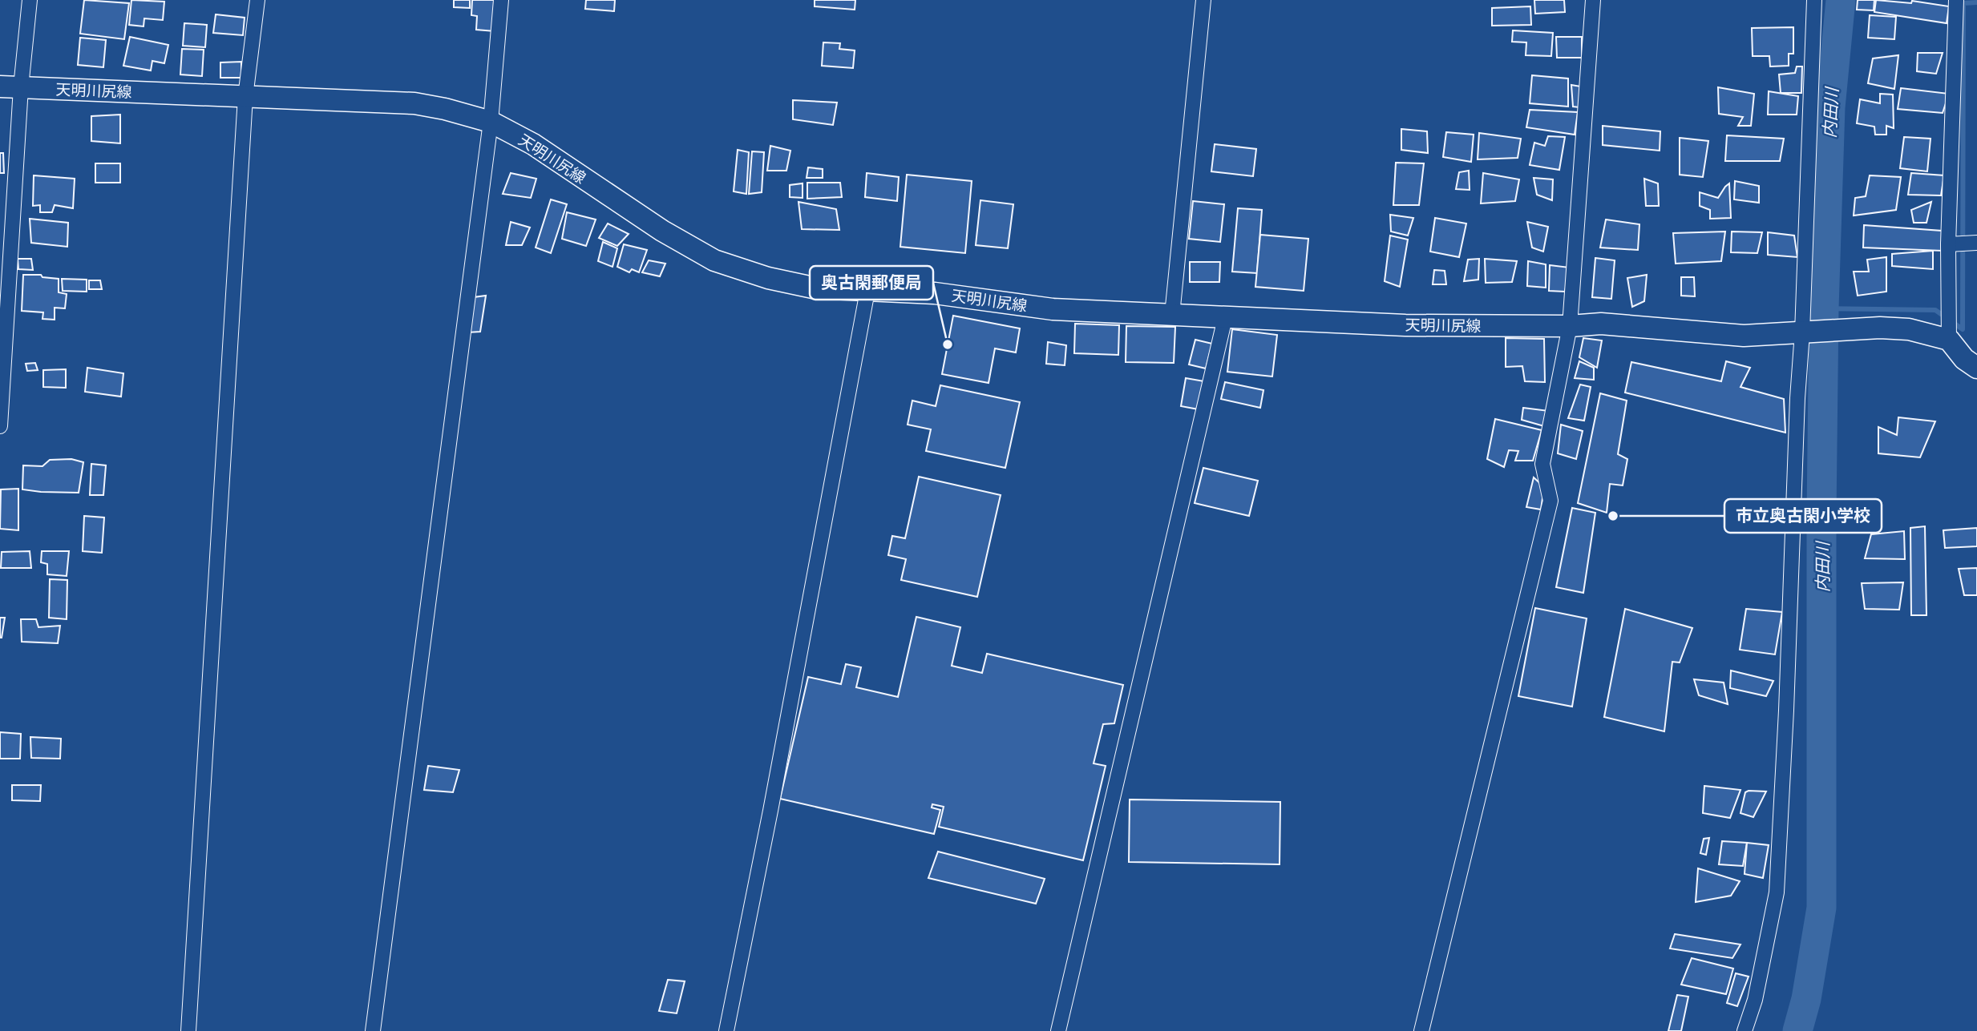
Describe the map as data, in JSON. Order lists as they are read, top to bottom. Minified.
{"streets":{"main road":["天明川尻線"]},"water":["内田川"],"places":["奥古閑郵便局","市立奥古閑小学校"]}
